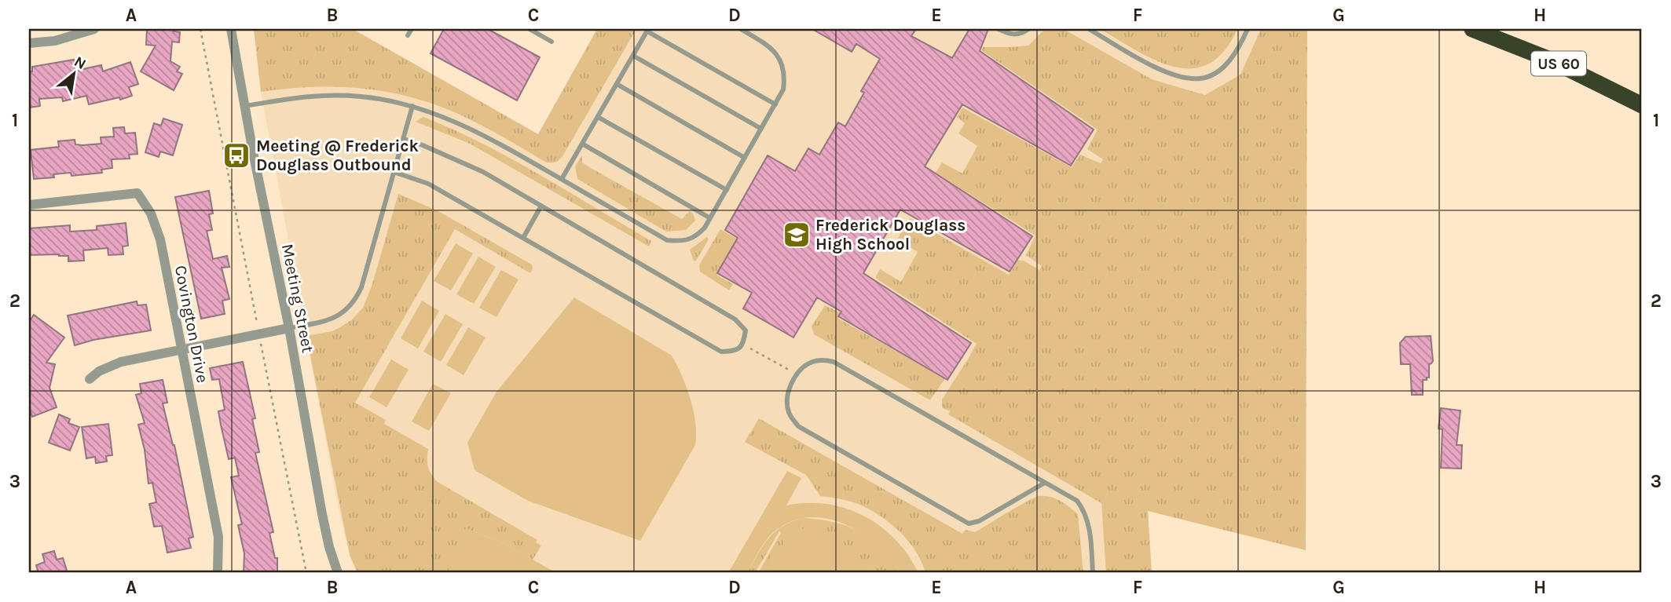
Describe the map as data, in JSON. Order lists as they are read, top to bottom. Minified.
{"streets":{"highway":["US 60"],"street":["Meeting Street","Covington Drive"]},"places":{"bus stop":["Meeting @ Frederick Douglass Outbound"],"school or university":["Frederick Douglass High School"]},"north":"top right","grid":{"columns":["A","B","C","D","E","F","G","H"],"rows":["1","2","3"]}}
